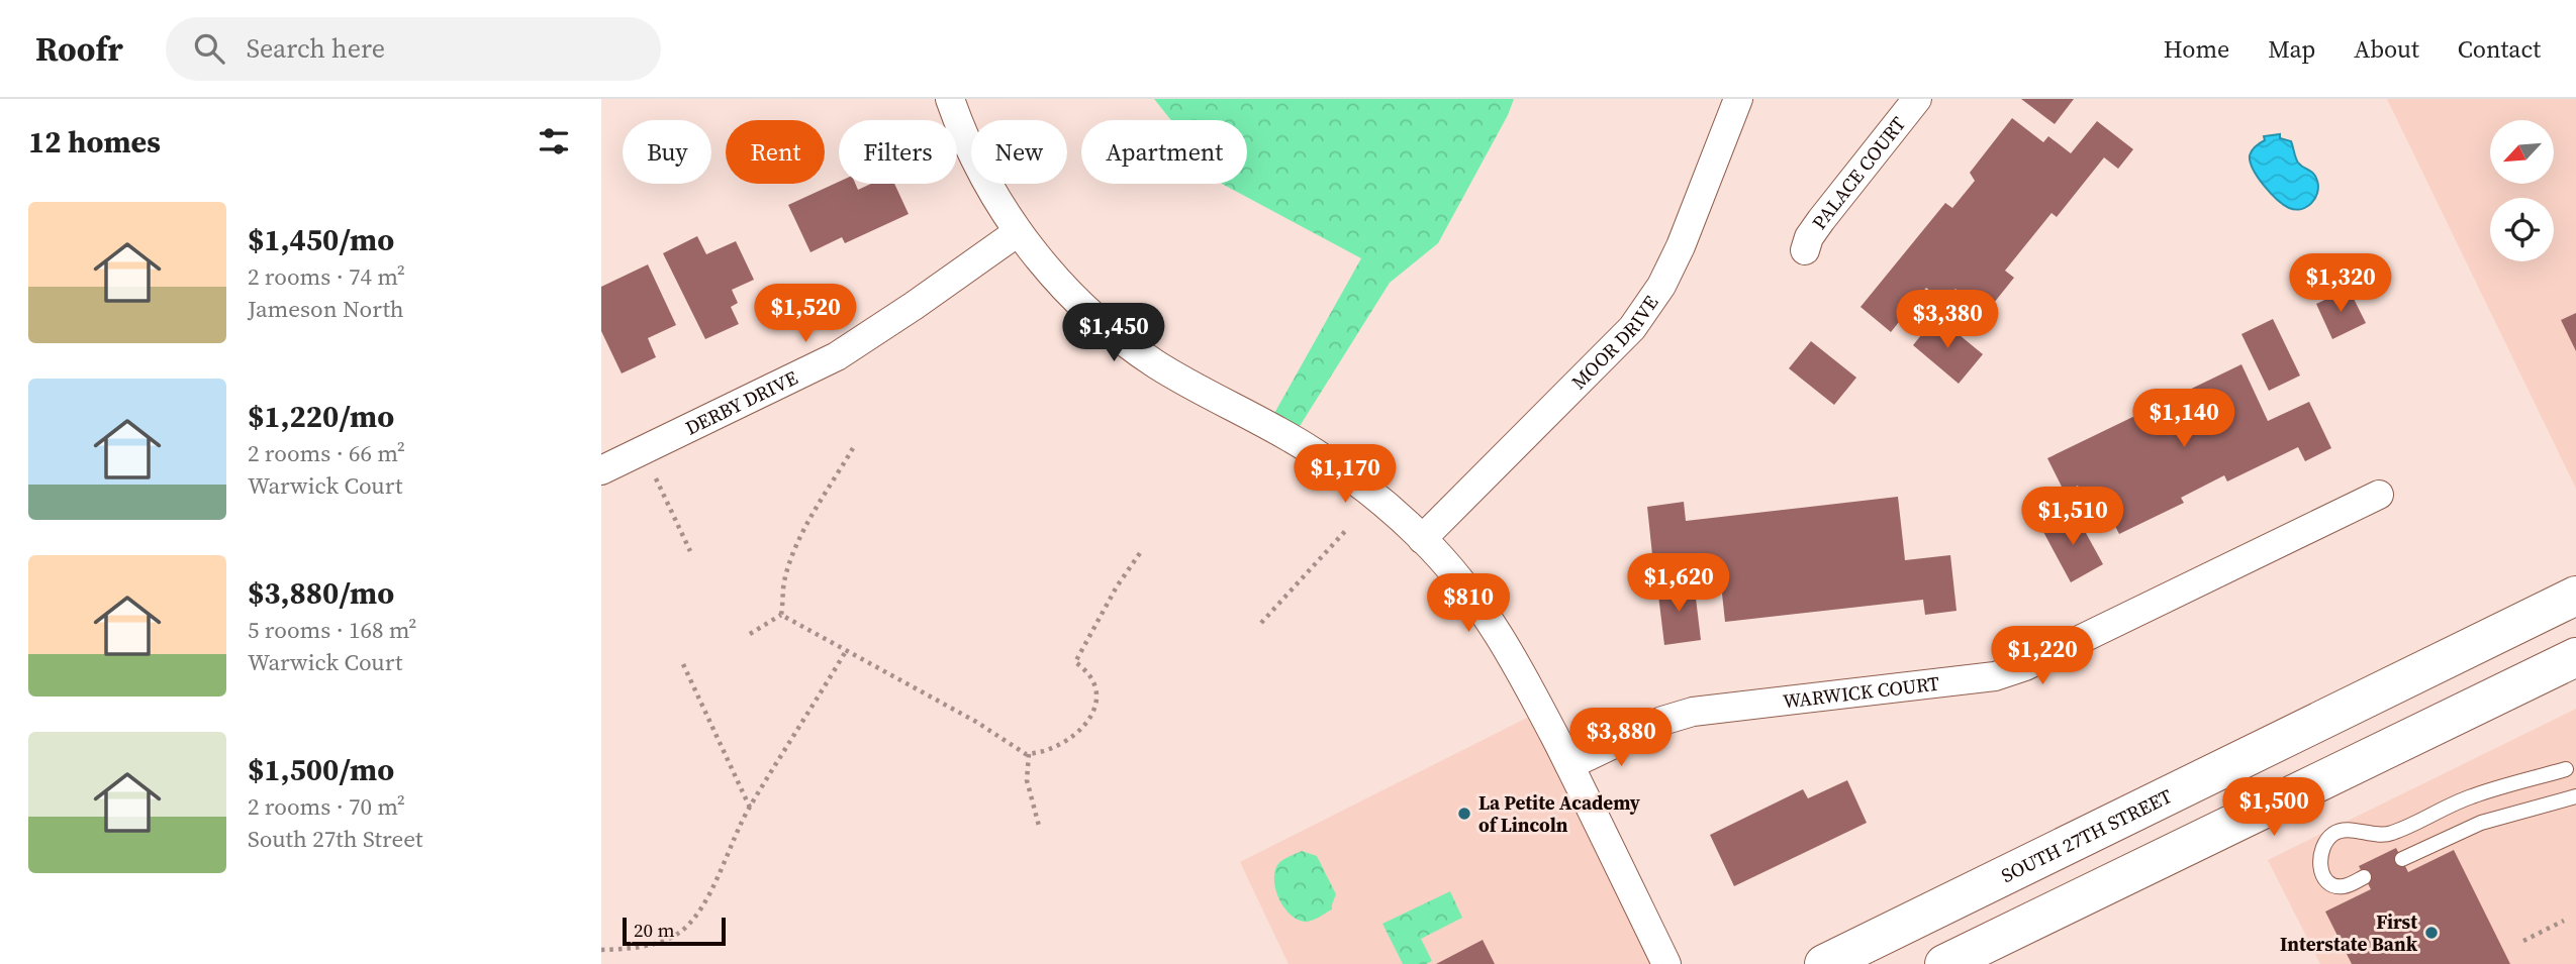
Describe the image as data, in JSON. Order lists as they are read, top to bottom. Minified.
{"streets":{"main road":["SOUTH 27TH STREET"],"street":["PALACE COURT","MOOR DRIVE","DERBY DRIVE","WARWICK COURT"]},"places":["La Petite Academy of Lincoln","First Interstate Bank"],"scale_bar":"20 m","north":"bottom left","page":{"header":"Roofr","search":"Search here","nav":["Home","Map","About","Contact"],"heading":"12 homes","chip":["Buy","Rent","Filters","New","Apartment"],"list":[{"name":"$1,450/mo","note":"2 rooms · 74 m² · Jameson North"},{"name":"$1,220/mo","note":"2 rooms · 66 m² · Warwick Court"},{"name":"$3,880/mo","note":"5 rooms · 168 m² · Warwick Court"},{"name":"$1,500/mo","note":"2 rooms · 70 m² · South 27th Street"}],"price":["$1,320","$1,520","$3,380","$1,450","$1,140","$1,170","$1,510","$1,620","$810","$1,220","$3,880","$1,500"],"scale":"20 m"}}
